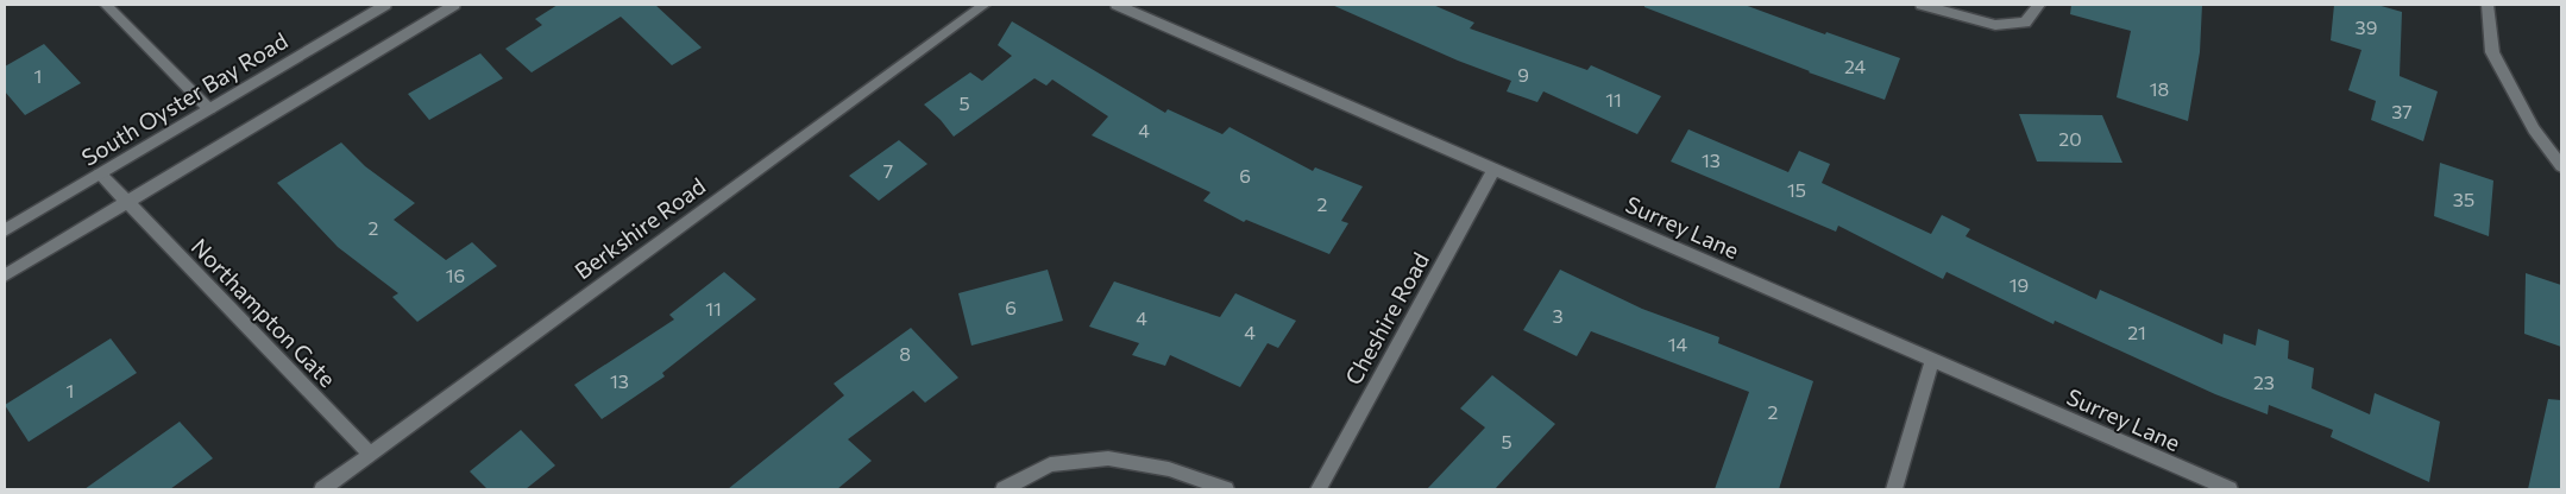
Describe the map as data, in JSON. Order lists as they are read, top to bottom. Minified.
{"streets":{"street":["South Oyster Bay Road","Surrey Lane","Berkshire Road","Northampton Gate","Cheshire Road"]},"crossings":[["South Oyster Bay Road","Northampton Gate"],["Surrey Lane","Cheshire Road"],["Berkshire Road","Northampton Gate"]],"house_numbers":["39","24","9","1","18","11","5","37","4","20","13","7","6","15","35","2","2","16","19","6","11","3","4","4","21","14","8","13","23","1","2","5"]}
